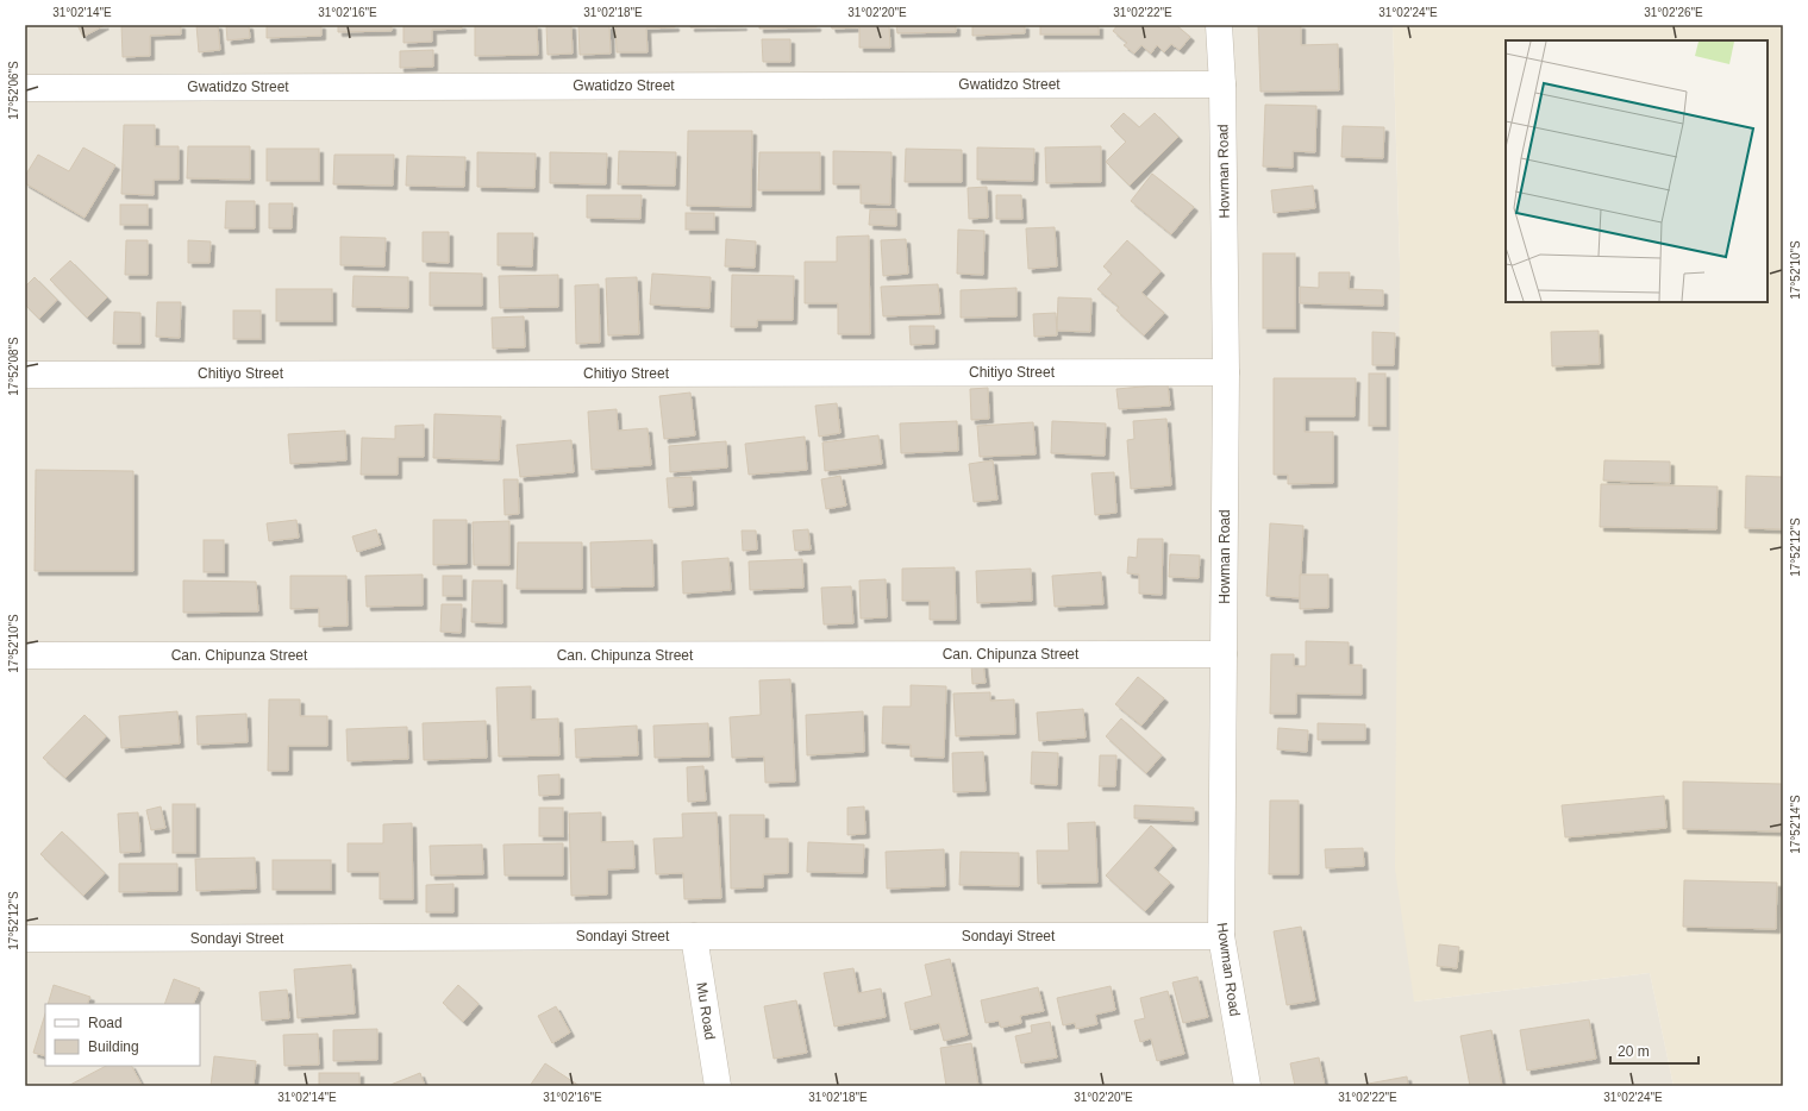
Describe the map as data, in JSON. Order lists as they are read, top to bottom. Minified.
{"streets":{"street":["Gwatidzo Street","Howman Road","Chitiyo Street","Can. Chipunza Street","Sondayi Street","Mu Road"]},"crossings":[["Gwatidzo Street","Howman Road"],["Howman Road","Chitiyo Street"],["Howman Road","Can. Chipunza Street"],["Howman Road","Sondayi Street"],["Sondayi Street","Mu Road"]],"legend":["Road","Building"],"scale_bar":"20 m","coordinates":["31°02'14\"E","31°02'16\"E","31°02'18\"E","31°02'20\"E","31°02'22\"E","31°02'24\"E","31°02'26\"E","17°52'06\"S","17°52'10\"S","17°52'08\"S","17°52'12\"S","17°52'14\"S"]}
